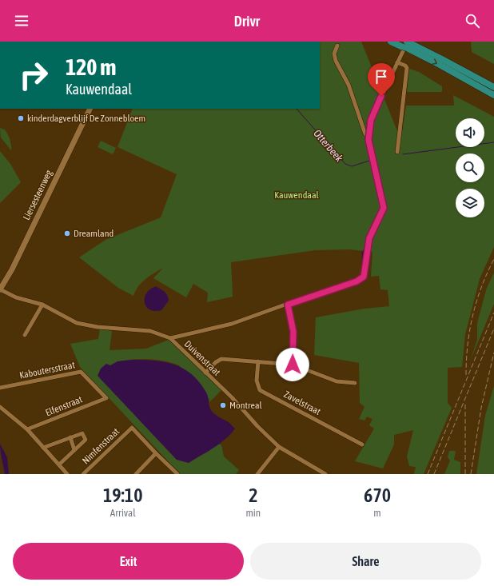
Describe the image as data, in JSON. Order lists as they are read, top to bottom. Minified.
{"streets":{"main road":["Liersesteenweg"],"street":["Duivenstraat","Kaboutersstraat","Zavelstraat","Elfenstraat","Nimfenstraat"]},"crossings":[["Liersesteenweg","Duivenstraat"],["Kaboutersstraat","Elfenstraat"]],"water":["Otterbeek"],"parks":["Kauwendaal"],"places":["kinderdagverblijf De Zonnebloem","Dreamland","Montreal"],"page":{"header":"Drivr","turn":["120 m","Kauwendaal"],"eta":["19:10","Arrival","2","min","670","m"],"buttons":["Exit","Share"]}}
